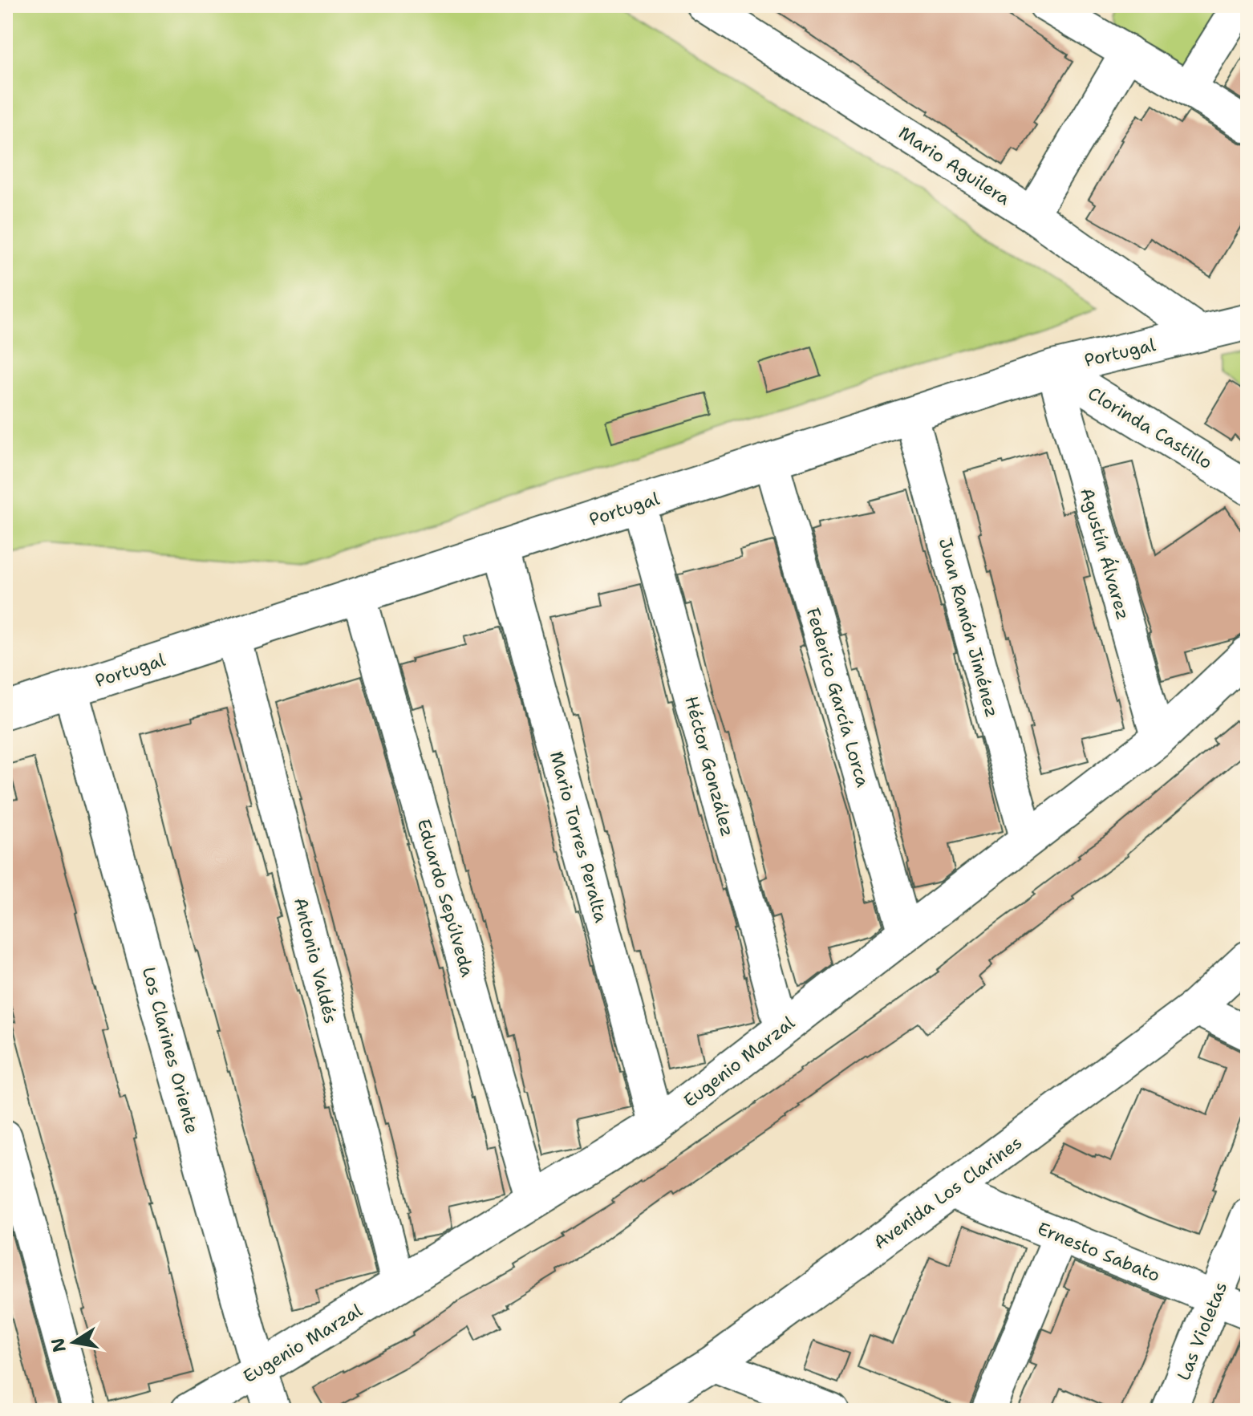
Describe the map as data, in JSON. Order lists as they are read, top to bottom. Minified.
{"streets":{"main road":["Portugal","Los Clarines Oriente","Eugenio Marzal","Avenida Los Clarines"],"street":["Mario Aguilera","Clorinda Castillo","Agustín Álvarez","Juan Ramón Jiménez","Federico García Lorca","Héctor González","Mario Torres Peralta","Eduardo Sepúlveda","Antonio Valdés","Ernesto Sabato","Las Violetas"]},"crossings":[["Mario Aguilera","Portugal"],["Portugal","Clorinda Castillo"],["Portugal","Agustín Álvarez"],["Portugal","Juan Ramón Jiménez"],["Portugal","Federico García Lorca"],["Portugal","Héctor González"],["Portugal","Mario Torres Peralta"],["Portugal","Eduardo Sepúlveda"],["Portugal","Antonio Valdés"],["Portugal","Los Clarines Oriente"],["Clorinda Castillo","Agustín Álvarez"],["Agustín Álvarez","Eugenio Marzal"],["Juan Ramón Jiménez","Eugenio Marzal"],["Federico García Lorca","Eugenio Marzal"],["Héctor González","Eugenio Marzal"],["Mario Torres Peralta","Eugenio Marzal"],["Eduardo Sepúlveda","Eugenio Marzal"],["Antonio Valdés","Eugenio Marzal"],["Los Clarines Oriente","Eugenio Marzal"],["Avenida Los Clarines","Ernesto Sabato"],["Ernesto Sabato","Las Violetas"]],"north":"left"}
